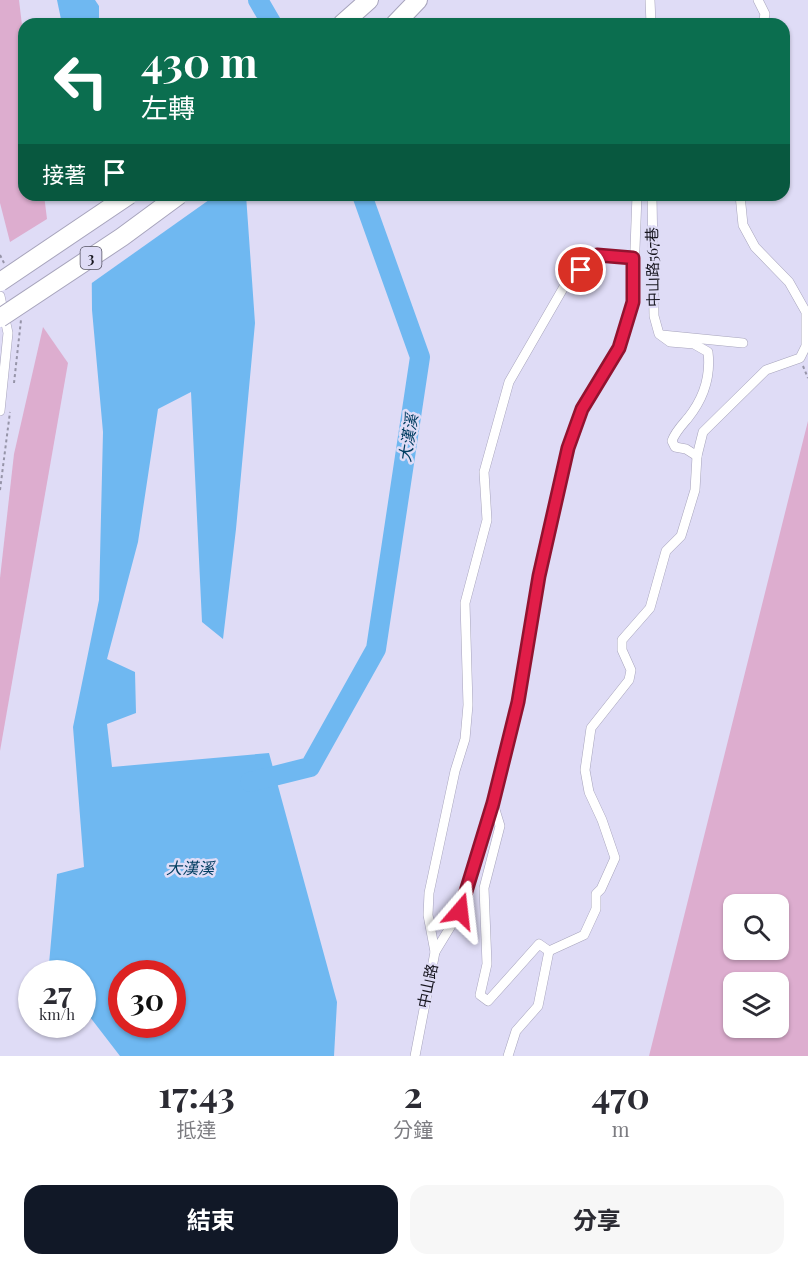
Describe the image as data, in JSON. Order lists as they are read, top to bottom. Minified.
{"streets":{"highway":["3"],"street":["中山路567巷","中山路"]},"water":["大漢溪"],"page":{"turn":["430 m","左轉"],"then":"接著","speed":"27 km/h","limit":"30","eta":["17:43","抵達","2","分鐘","470","m"],"buttons":["結束","分享"]}}
